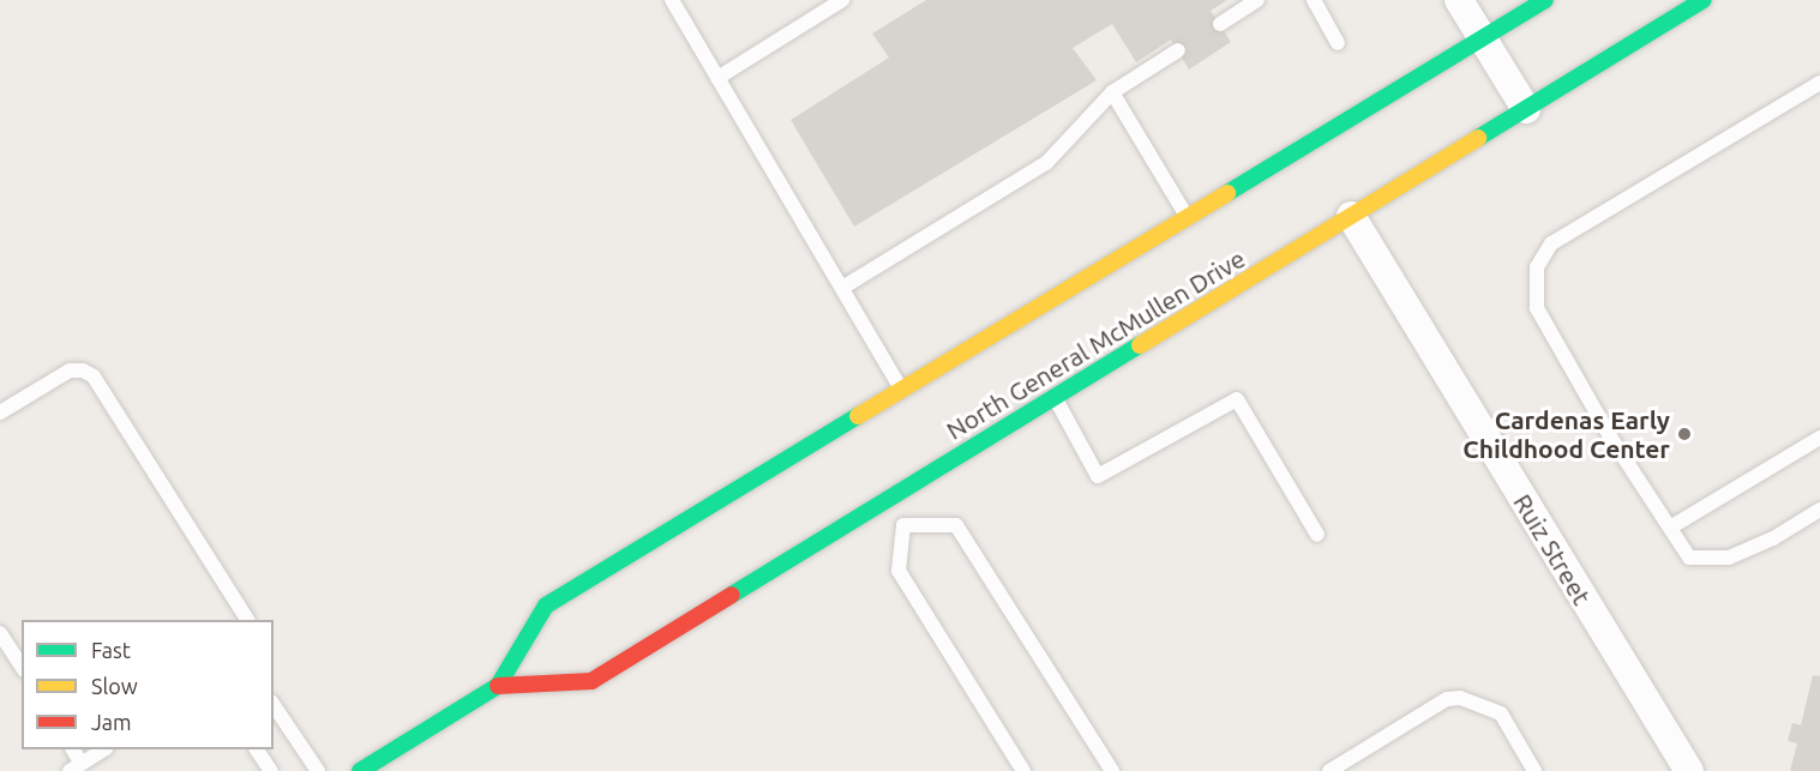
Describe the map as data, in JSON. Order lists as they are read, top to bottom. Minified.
{"streets":{"main road":["North General McMullen Drive"],"street":["Ruiz Street"]},"crossings":[["North General McMullen Drive","Ruiz Street"]],"places":["Cardenas Early Childhood Center"],"legend":["Fast","Slow","Jam"]}
